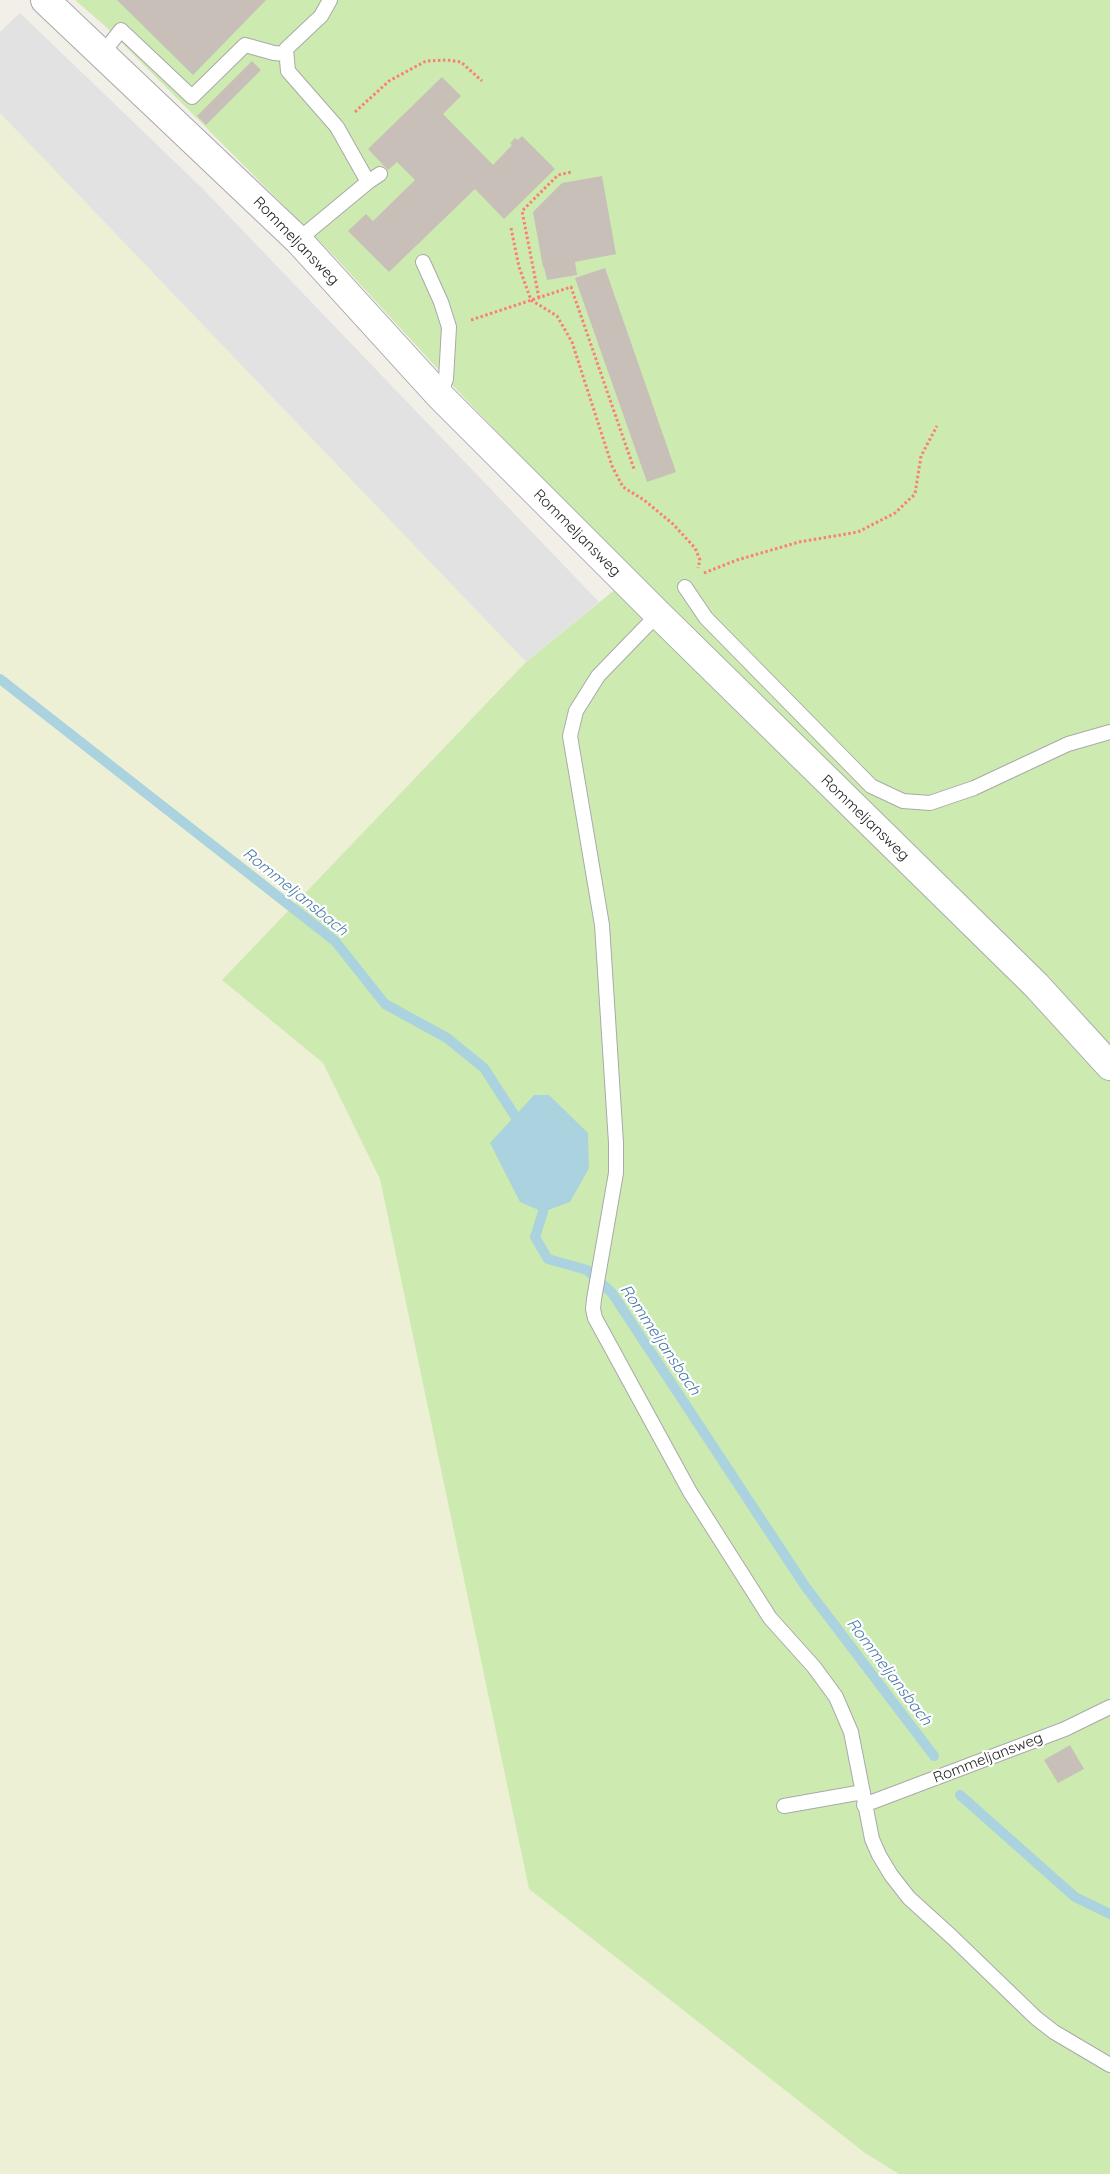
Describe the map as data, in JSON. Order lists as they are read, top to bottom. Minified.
{"streets":{"street":["Rommeljansweg"]},"water":["Rommeljansbach"]}
